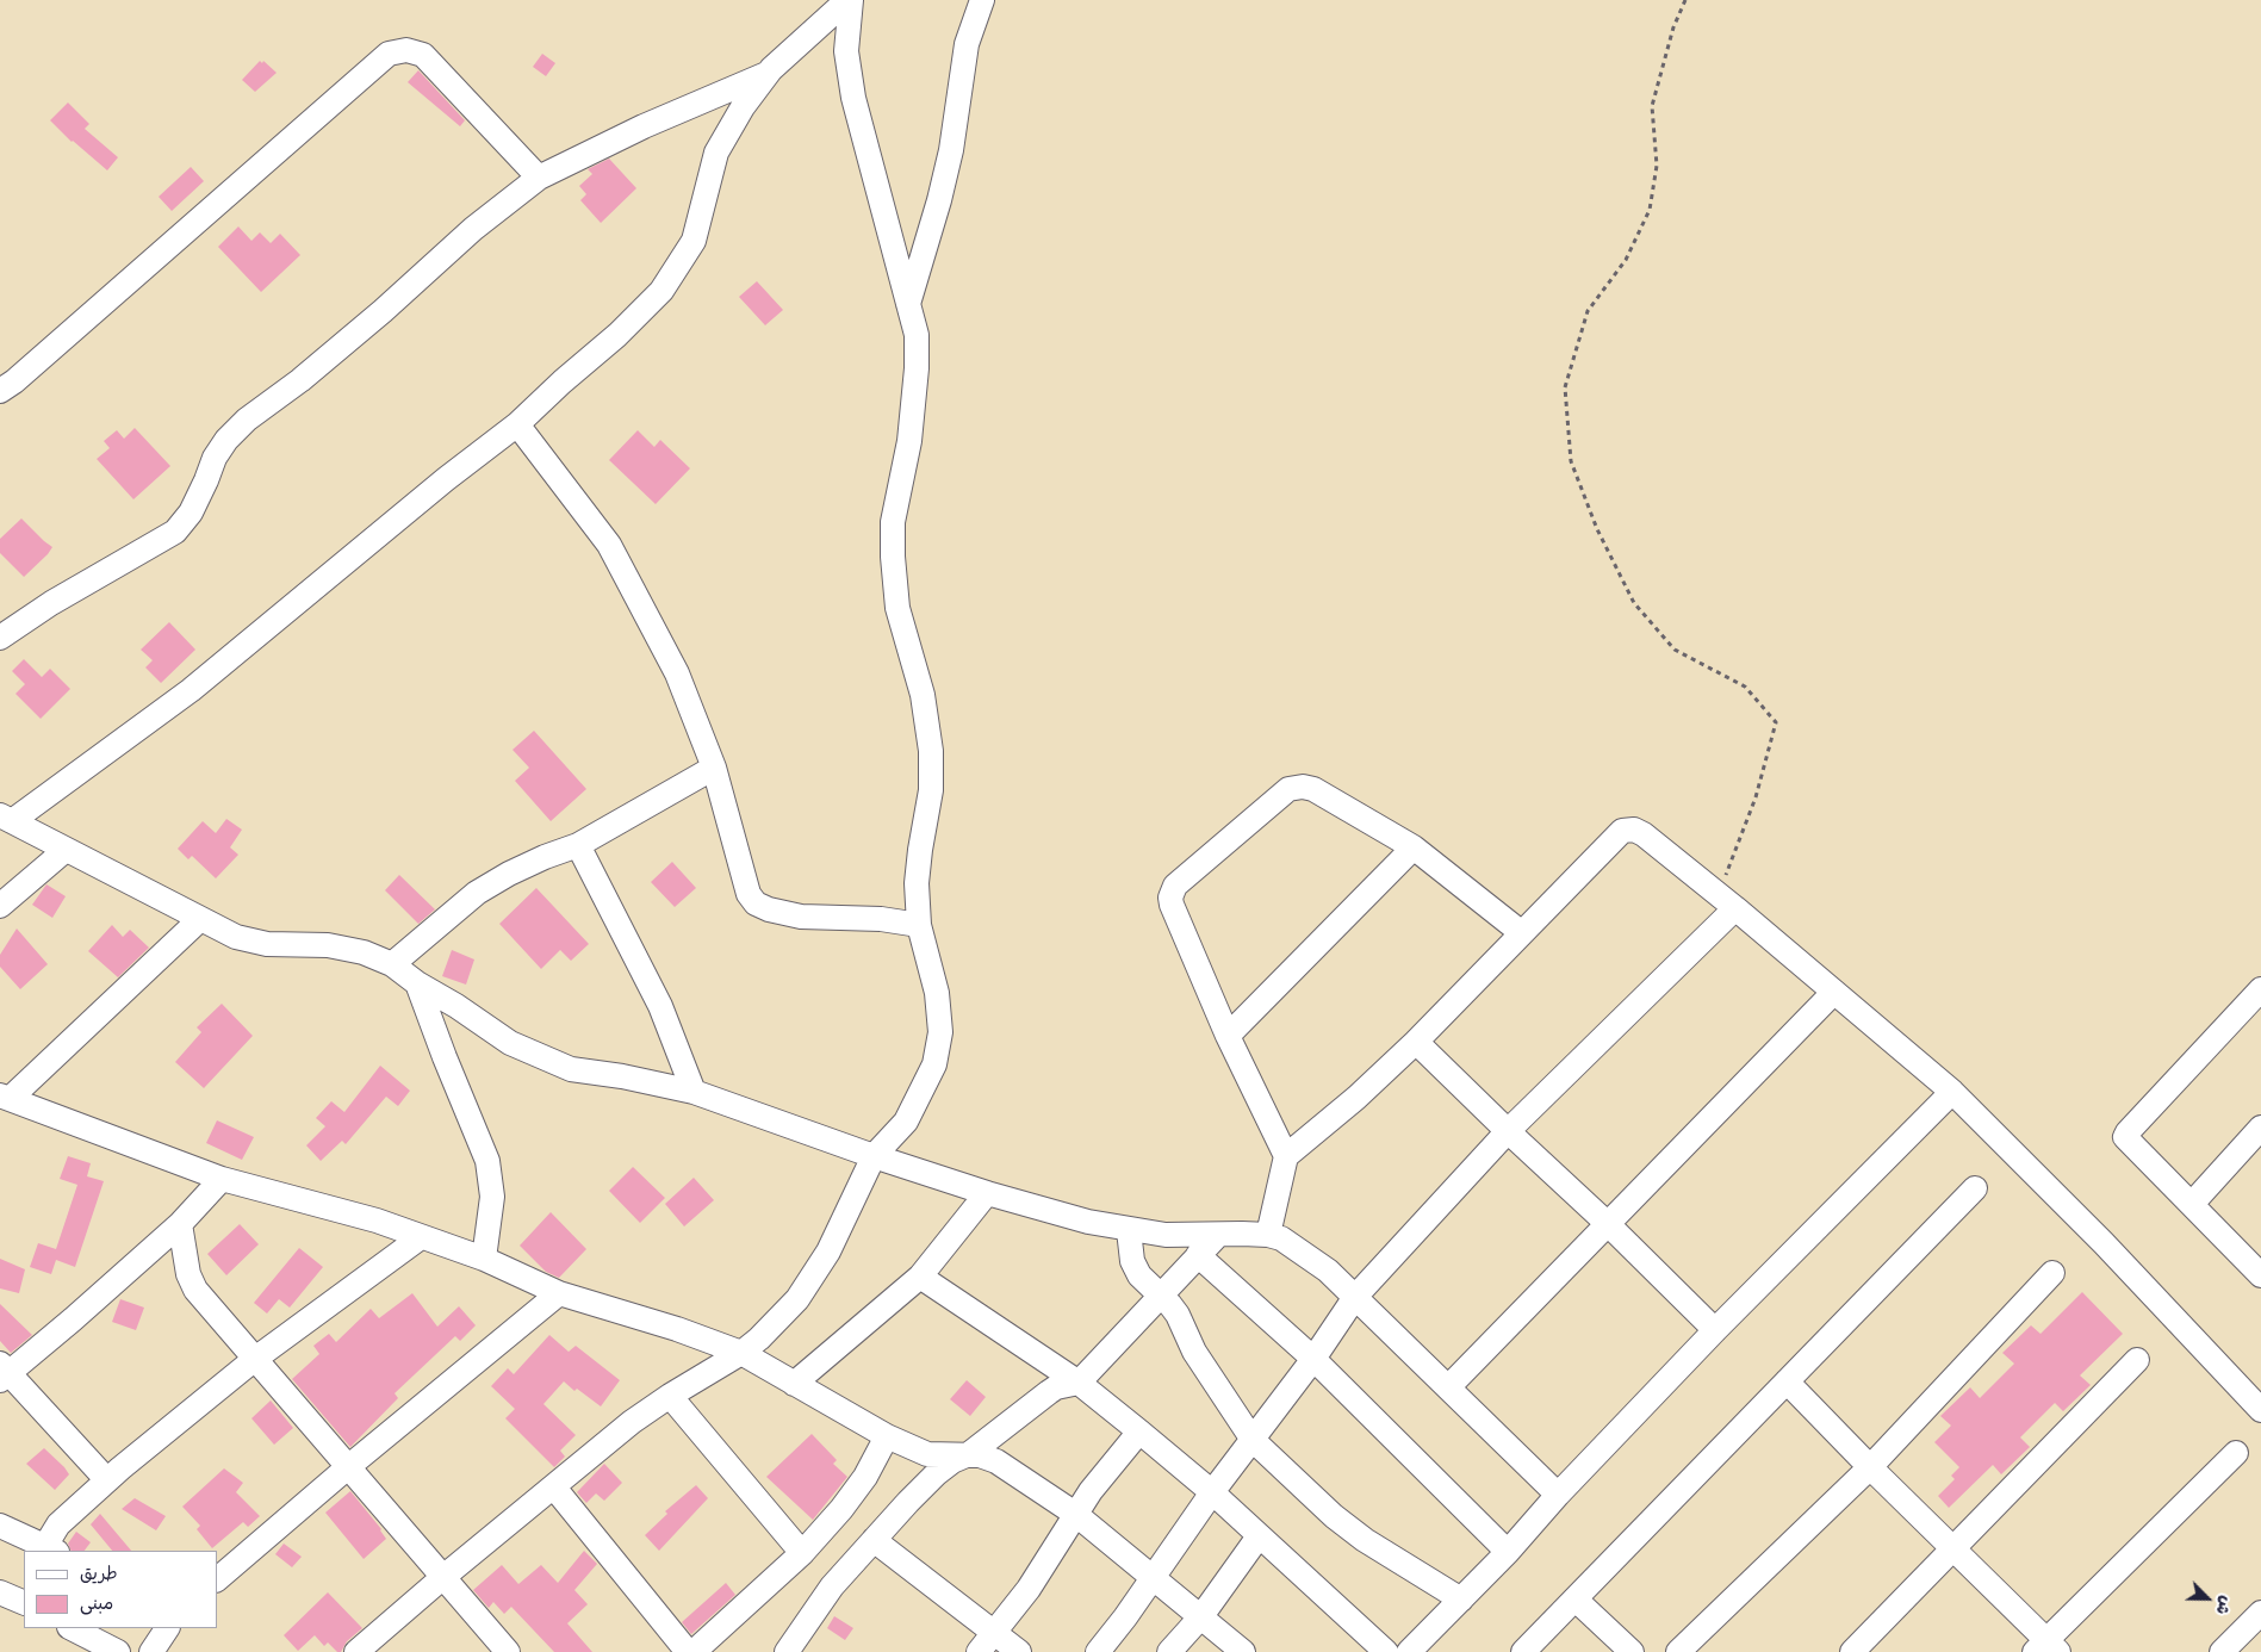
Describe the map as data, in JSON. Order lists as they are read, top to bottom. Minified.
{"legend":["طريق","مبنى"],"north":"bottom right"}
